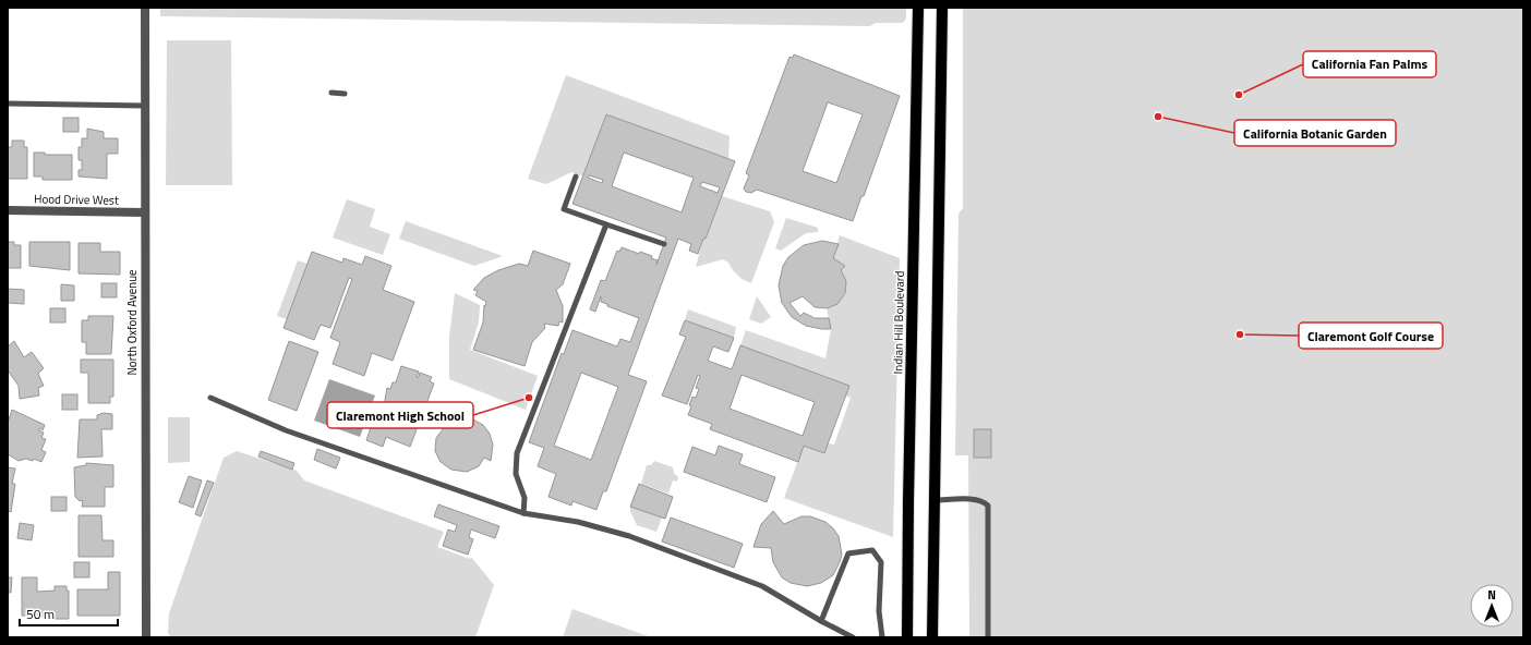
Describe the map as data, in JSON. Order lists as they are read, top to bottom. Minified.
{"streets":{"main road":["Indian Hill Boulevard"],"street":["Hood Drive West","North Oxford Avenue"]},"crossings":[["Hood Drive West","North Oxford Avenue"]],"places":["California Fan Palms","California Botanic Garden","Claremont Golf Course","Claremont High School"],"scale_bar":"50 m","north":"top"}
